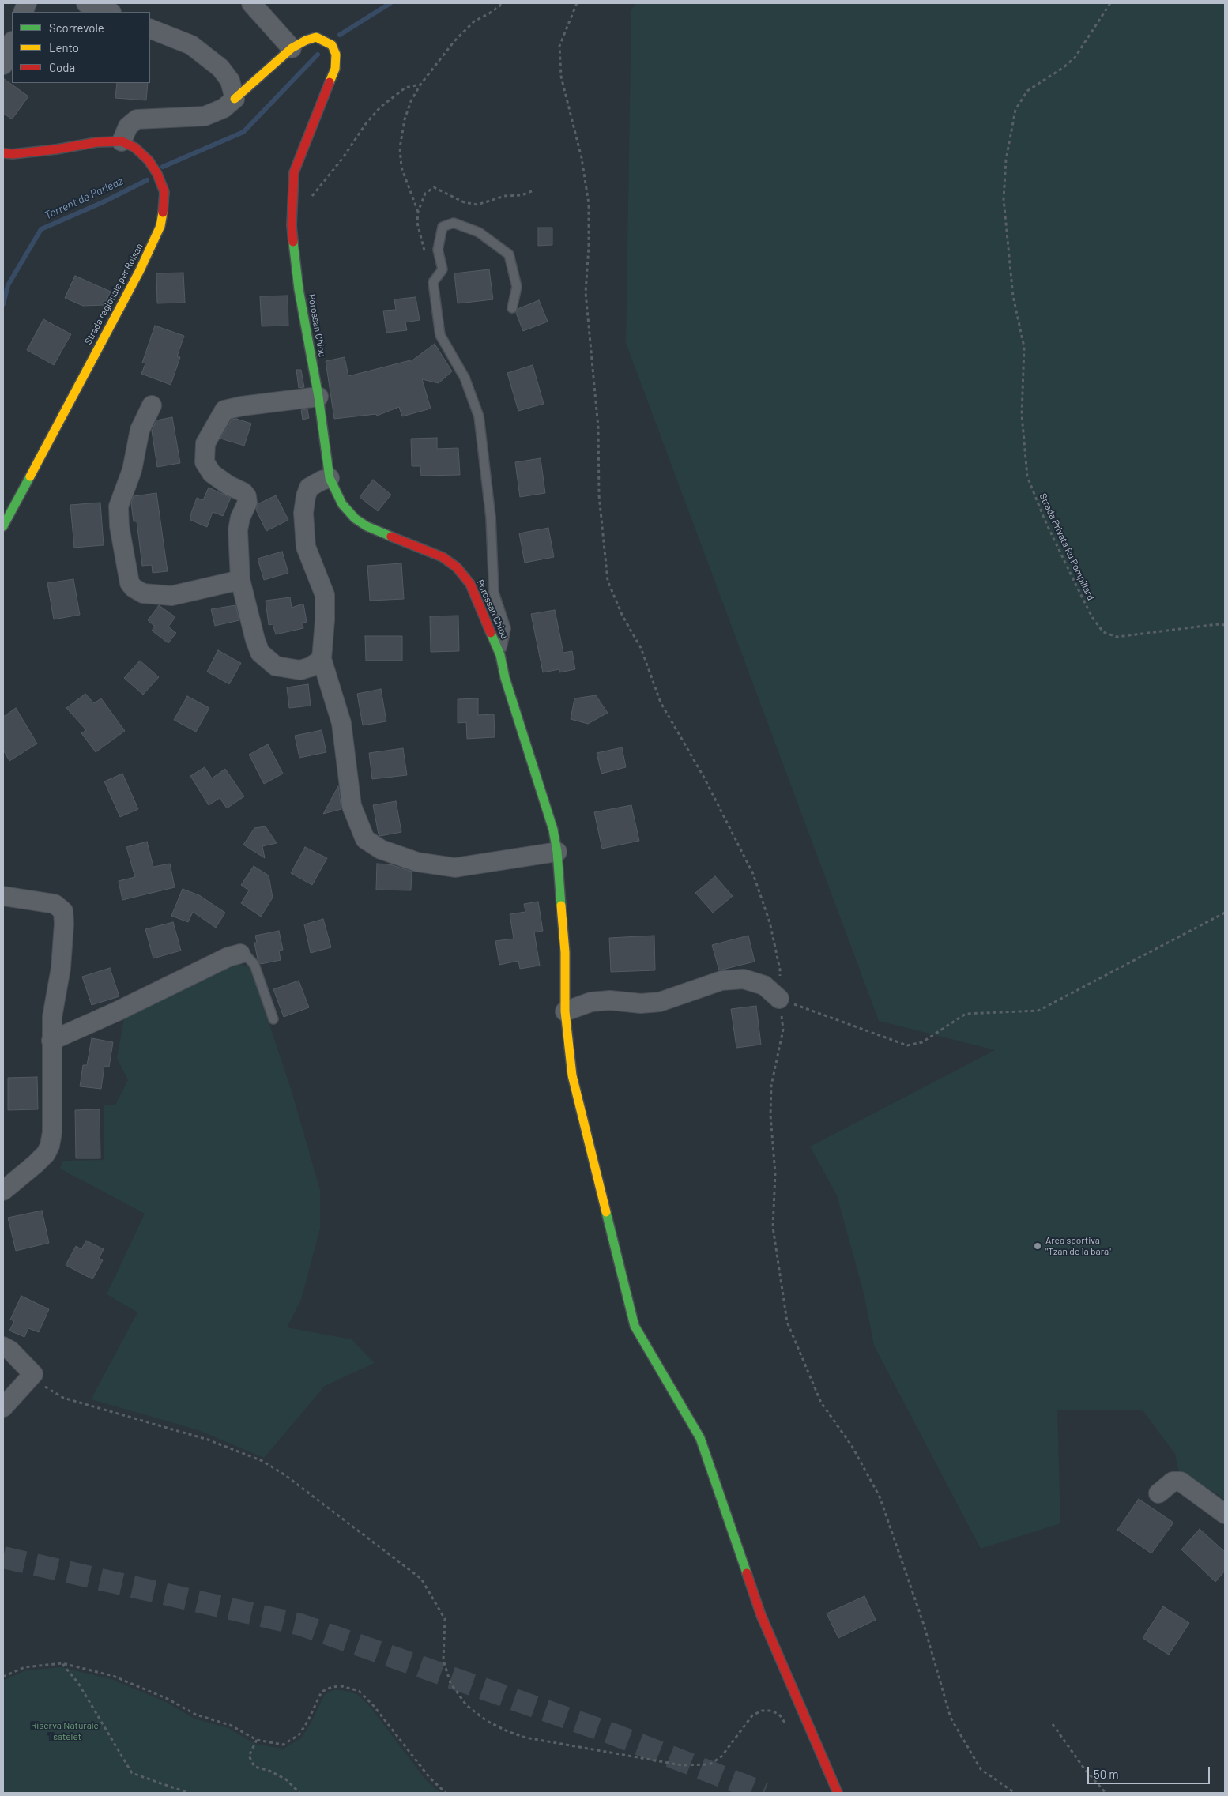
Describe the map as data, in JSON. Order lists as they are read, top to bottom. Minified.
{"streets":{"street":["Strada regionale per Roisan","Porossan Chiou"],"path":["Strada Privata Ru Pompillard"]},"water":["Torrent de Parleaz"],"parks":["Riserva Naturale Tsatelet"],"places":["Area sportiva \"Tzan de la bara\""],"legend":["Scorrevole","Lento","Coda"],"scale_bar":"50 m"}
